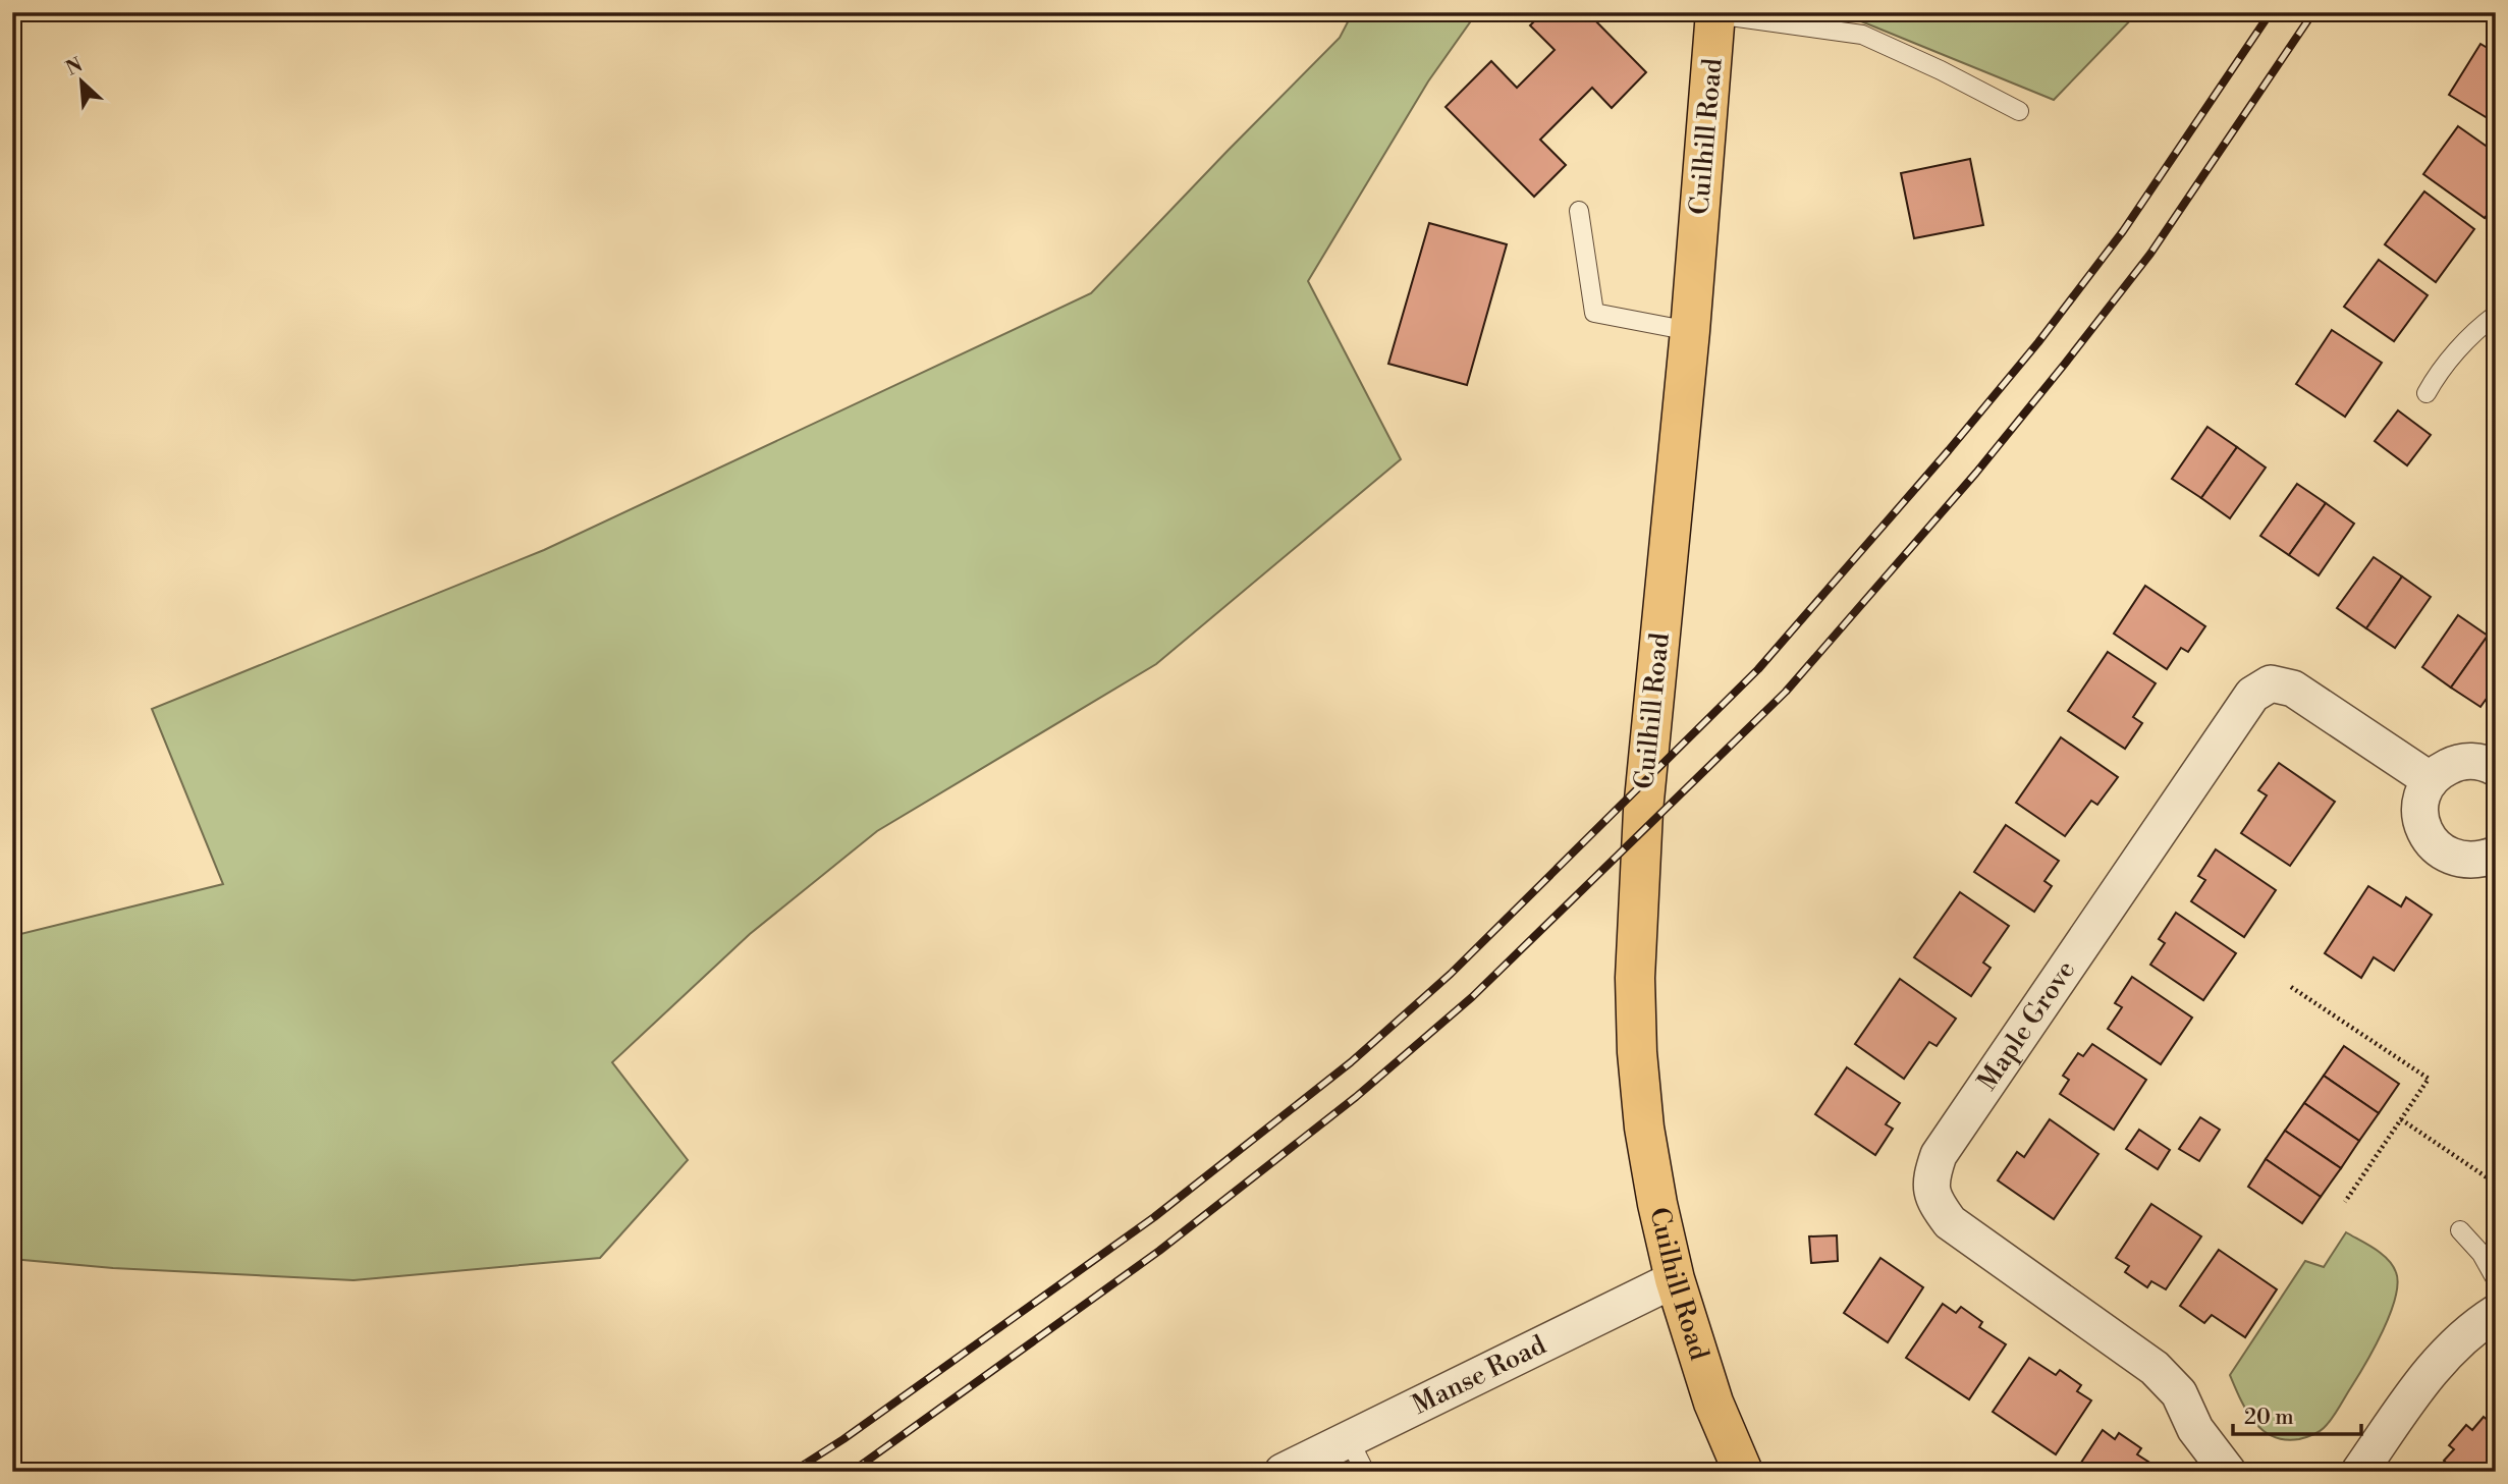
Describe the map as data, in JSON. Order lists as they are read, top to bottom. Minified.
{"streets":{"main road":["Cuilhill Road"],"street":["Maple Grove","Manse Road"]},"crossings":[["Cuilhill Road","Manse Road"]],"scale_bar":"20 m","north":"top left"}
